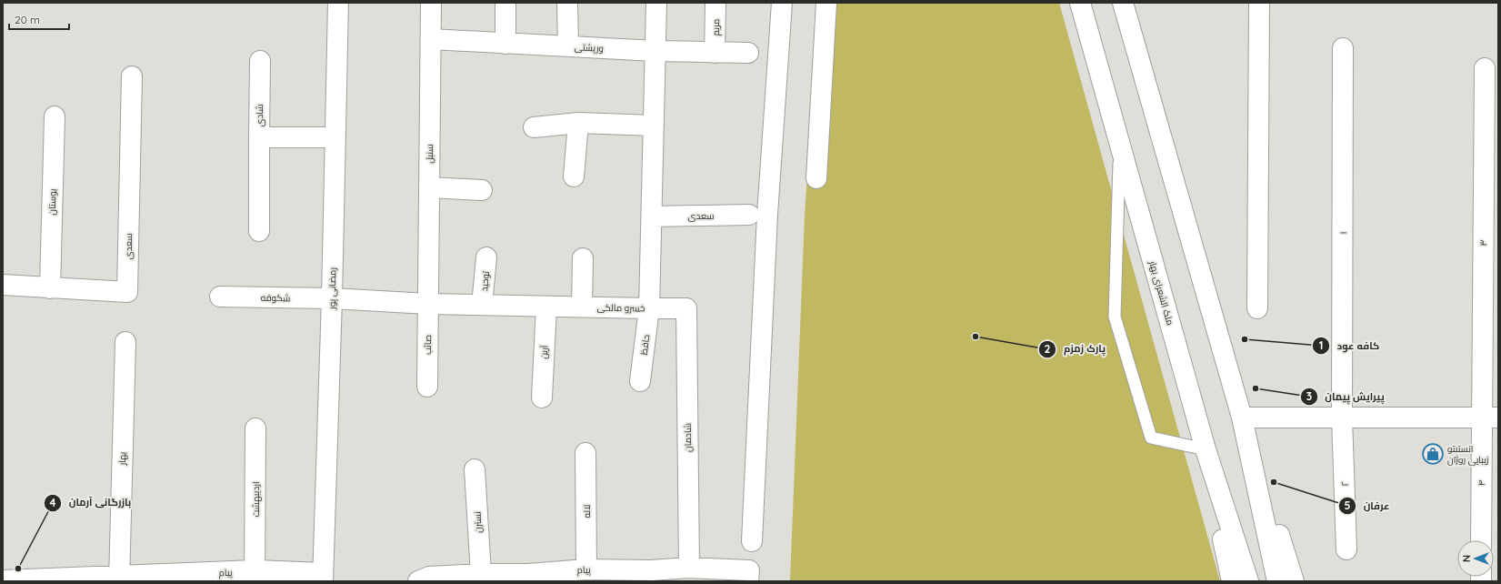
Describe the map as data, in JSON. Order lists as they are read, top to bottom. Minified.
{"streets":{"street":["مریم","ورپشتی","شادی","سنبل","بوستان","سعدی","۱","۳","توحید","رمضانی پور","ملک الشعرای بهار","شکوفه","خسرو مالکی","صائب","حافظ","آرین","شادمان","بهار","۴","۲","اردیبهشت","لاله","نسترن","پیام"]},"crossings":[["مریم","ورپشتی"],["ورپشتی","سنبل"],["ورپشتی","خسرو مالکی"],["شادی","رمضانی پور"],["سنبل","خسرو مالکی"],["سنبل","صائب"],["بوستان","سعدی"],["سعدی","خسرو مالکی"],["۱","۲"],["۳","۴"],["توحید","خسرو مالکی"],["رمضانی پور","شکوفه"],["رمضانی پور","خسرو مالکی"],["رمضانی پور","پیام"],["شکوفه","خسرو مالکی"],["خسرو مالکی","صائب"],["خسرو مالکی","حافظ"],["خسرو مالکی","آرین"],["خسرو مالکی","شادمان"],["حافظ","شادمان"],["شادمان","پیام"],["بهار","پیام"],["اردیبهشت","پیام"],["لاله","پیام"],["نسترن","پیام"]],"places":{"other":["پارک زمزم","کافه عود","پیرایش پیمان","عرفان","بازرگانی آرمان"],"shop":["انستیتو زیبایی روژان"]},"scale_bar":"20 m","north":"left"}
